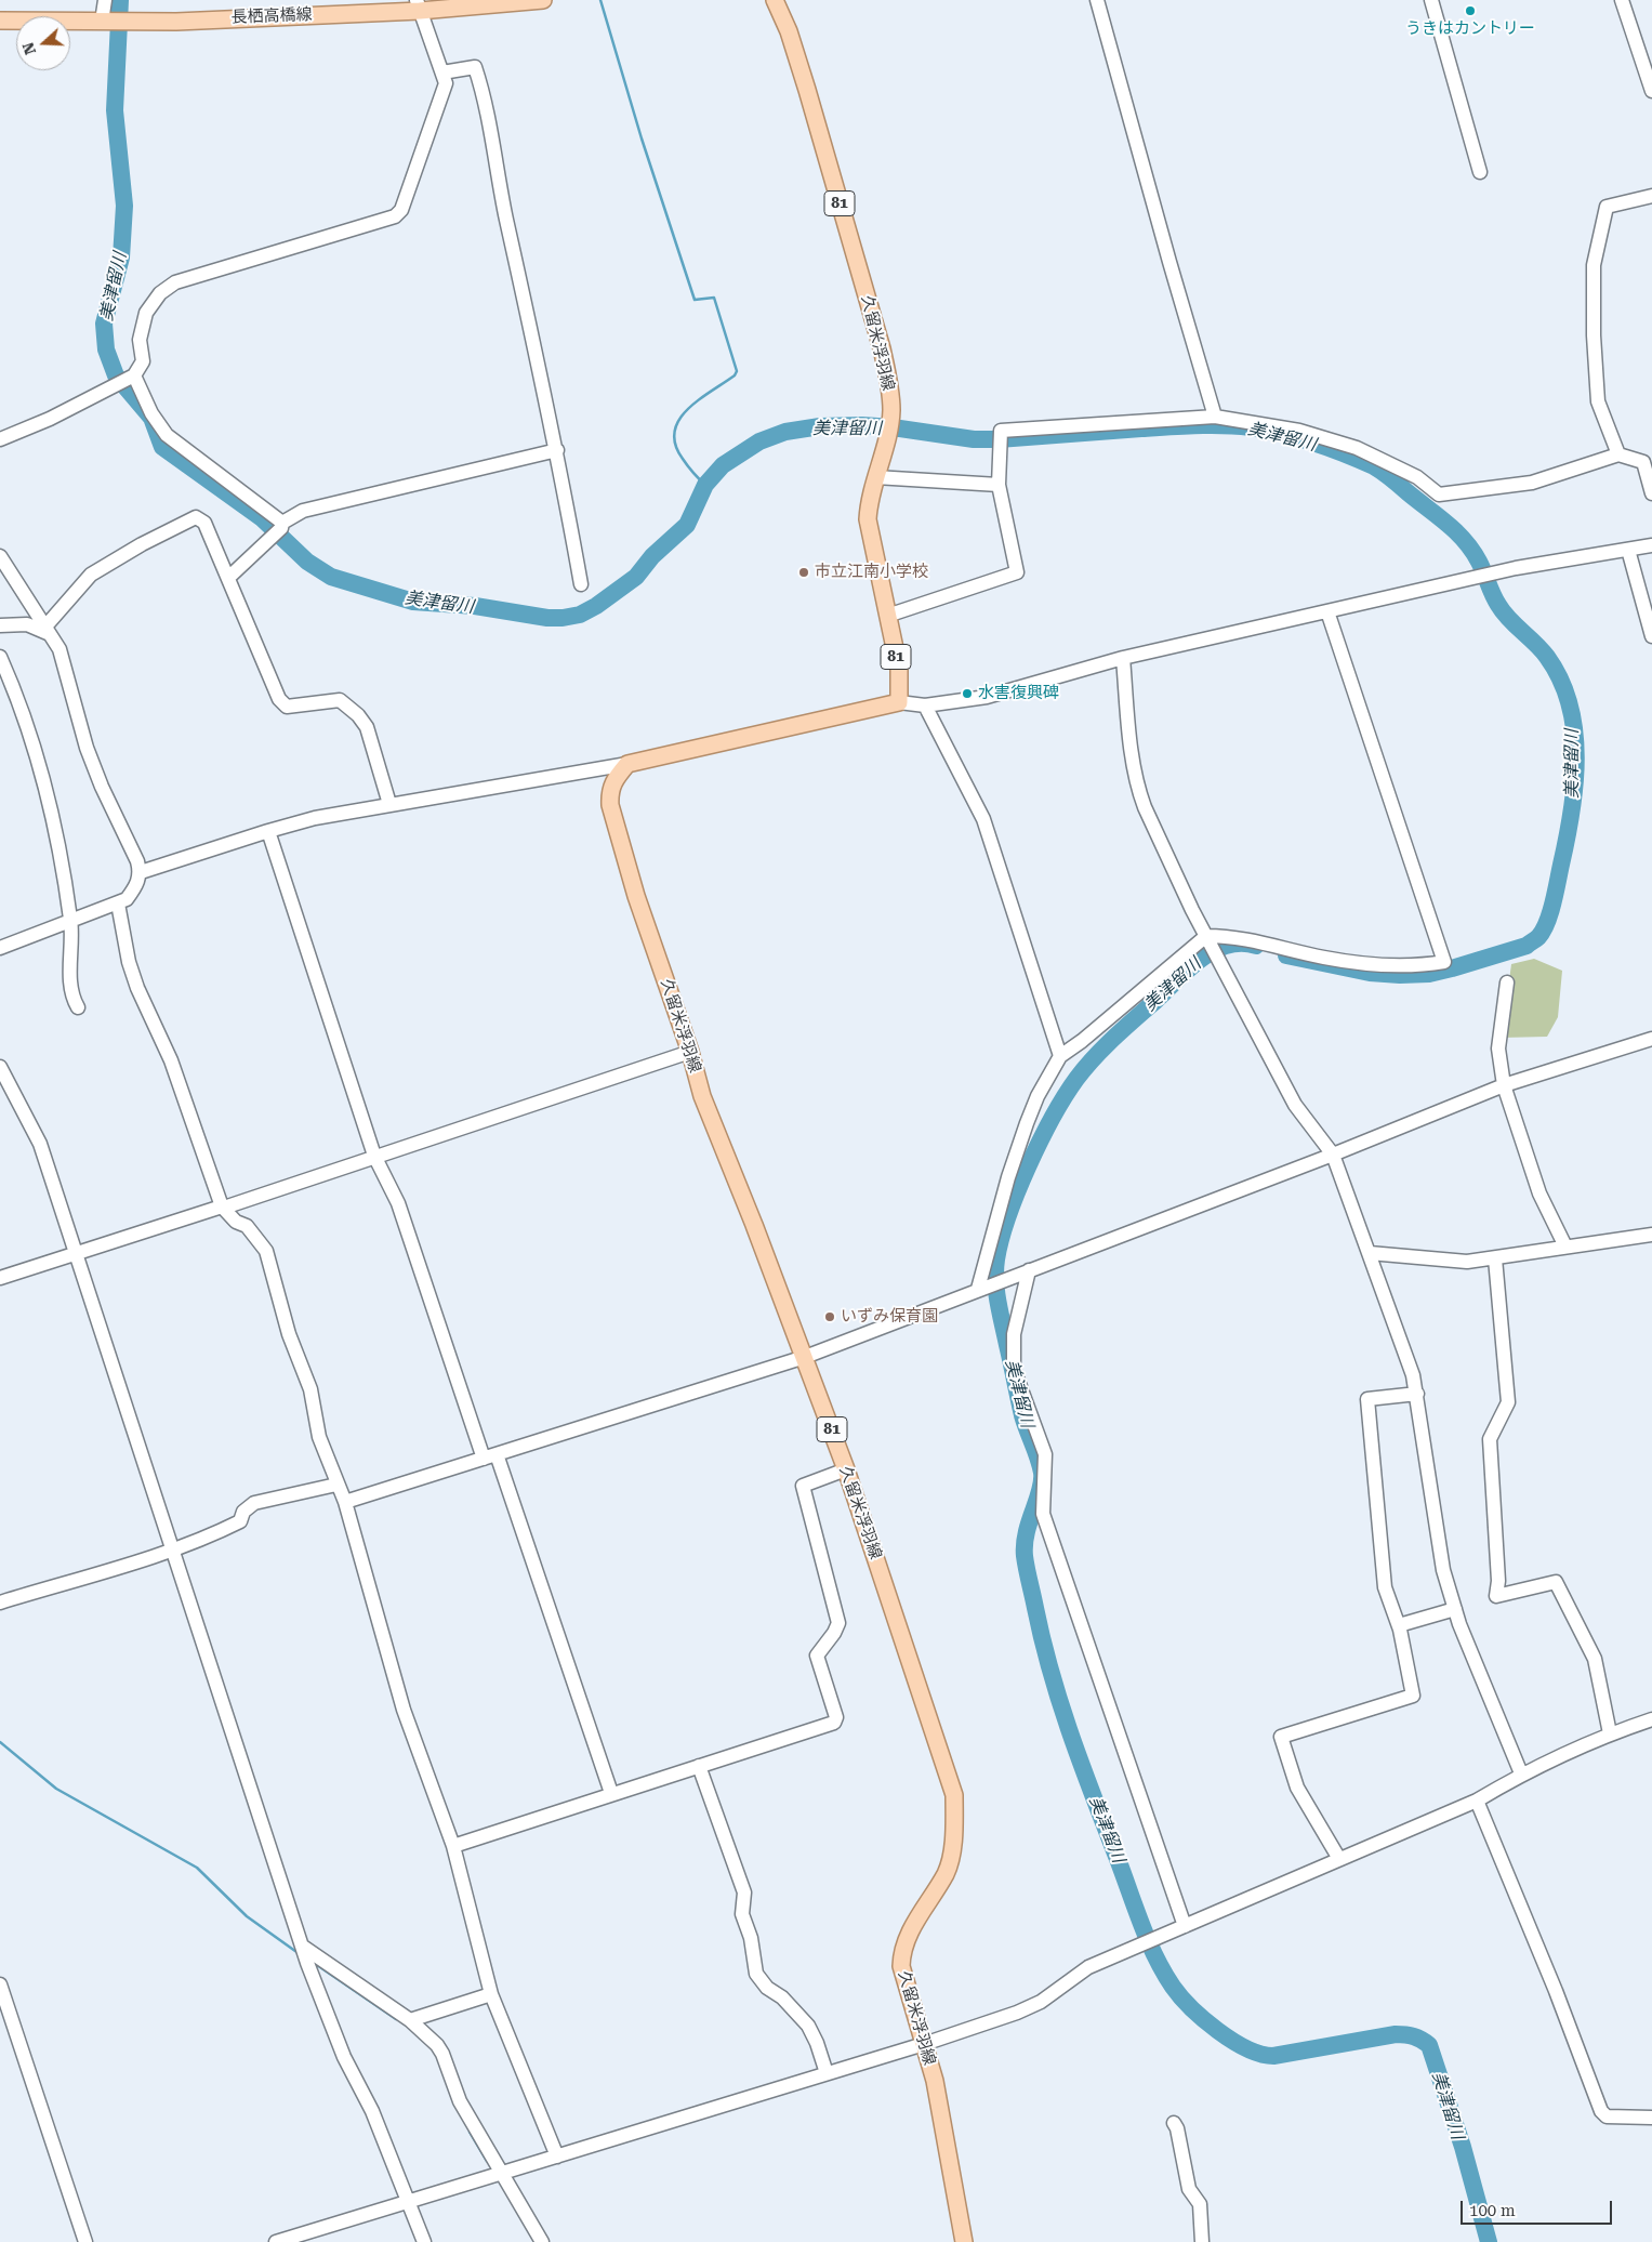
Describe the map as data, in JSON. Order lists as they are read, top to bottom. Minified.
{"streets":{"main road":["長栖高橋線","81","久留米浮羽線"]},"water":["美津留川"],"places":["うきはカントリー","市立江南小学校","水害復興碑","いずみ保育園"],"scale_bar":"100 m","north":"left"}
